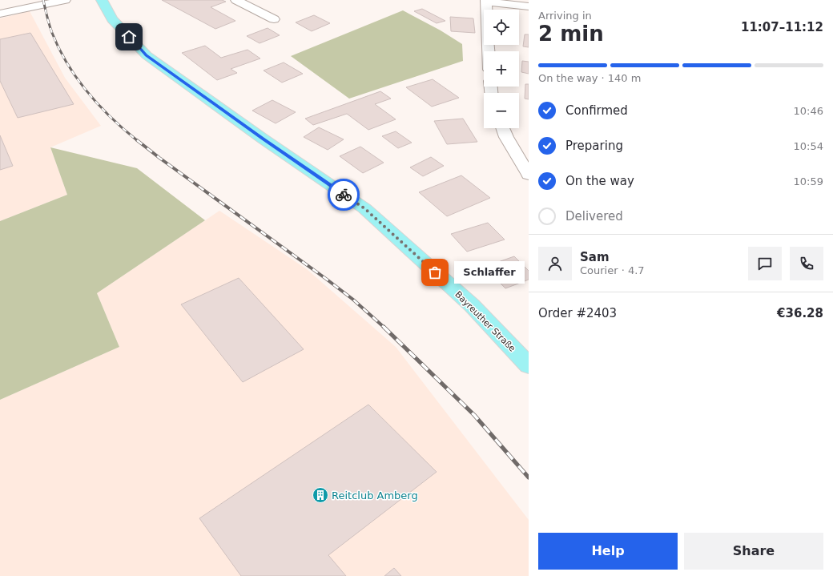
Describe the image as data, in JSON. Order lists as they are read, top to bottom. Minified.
{"streets":{"main road":["Bayreuther Straße"]},"places":{"other":["Schlaffer"],"building":["Reitclub Amberg"]},"page":{"heading":["2 min","Arriving in","11:07–11:12"],"panel":["Sam","Courier · 4.7","Order #2403","€36.28"],"map_buttons":["+","−"],"bar":"On the way · 140 m","list":[["Confirmed","10:46"],["Preparing","10:54"],["On the way","10:59"],"Delivered"],"bubble":"Schlaffer","buttons":["Help","Share"]}}
